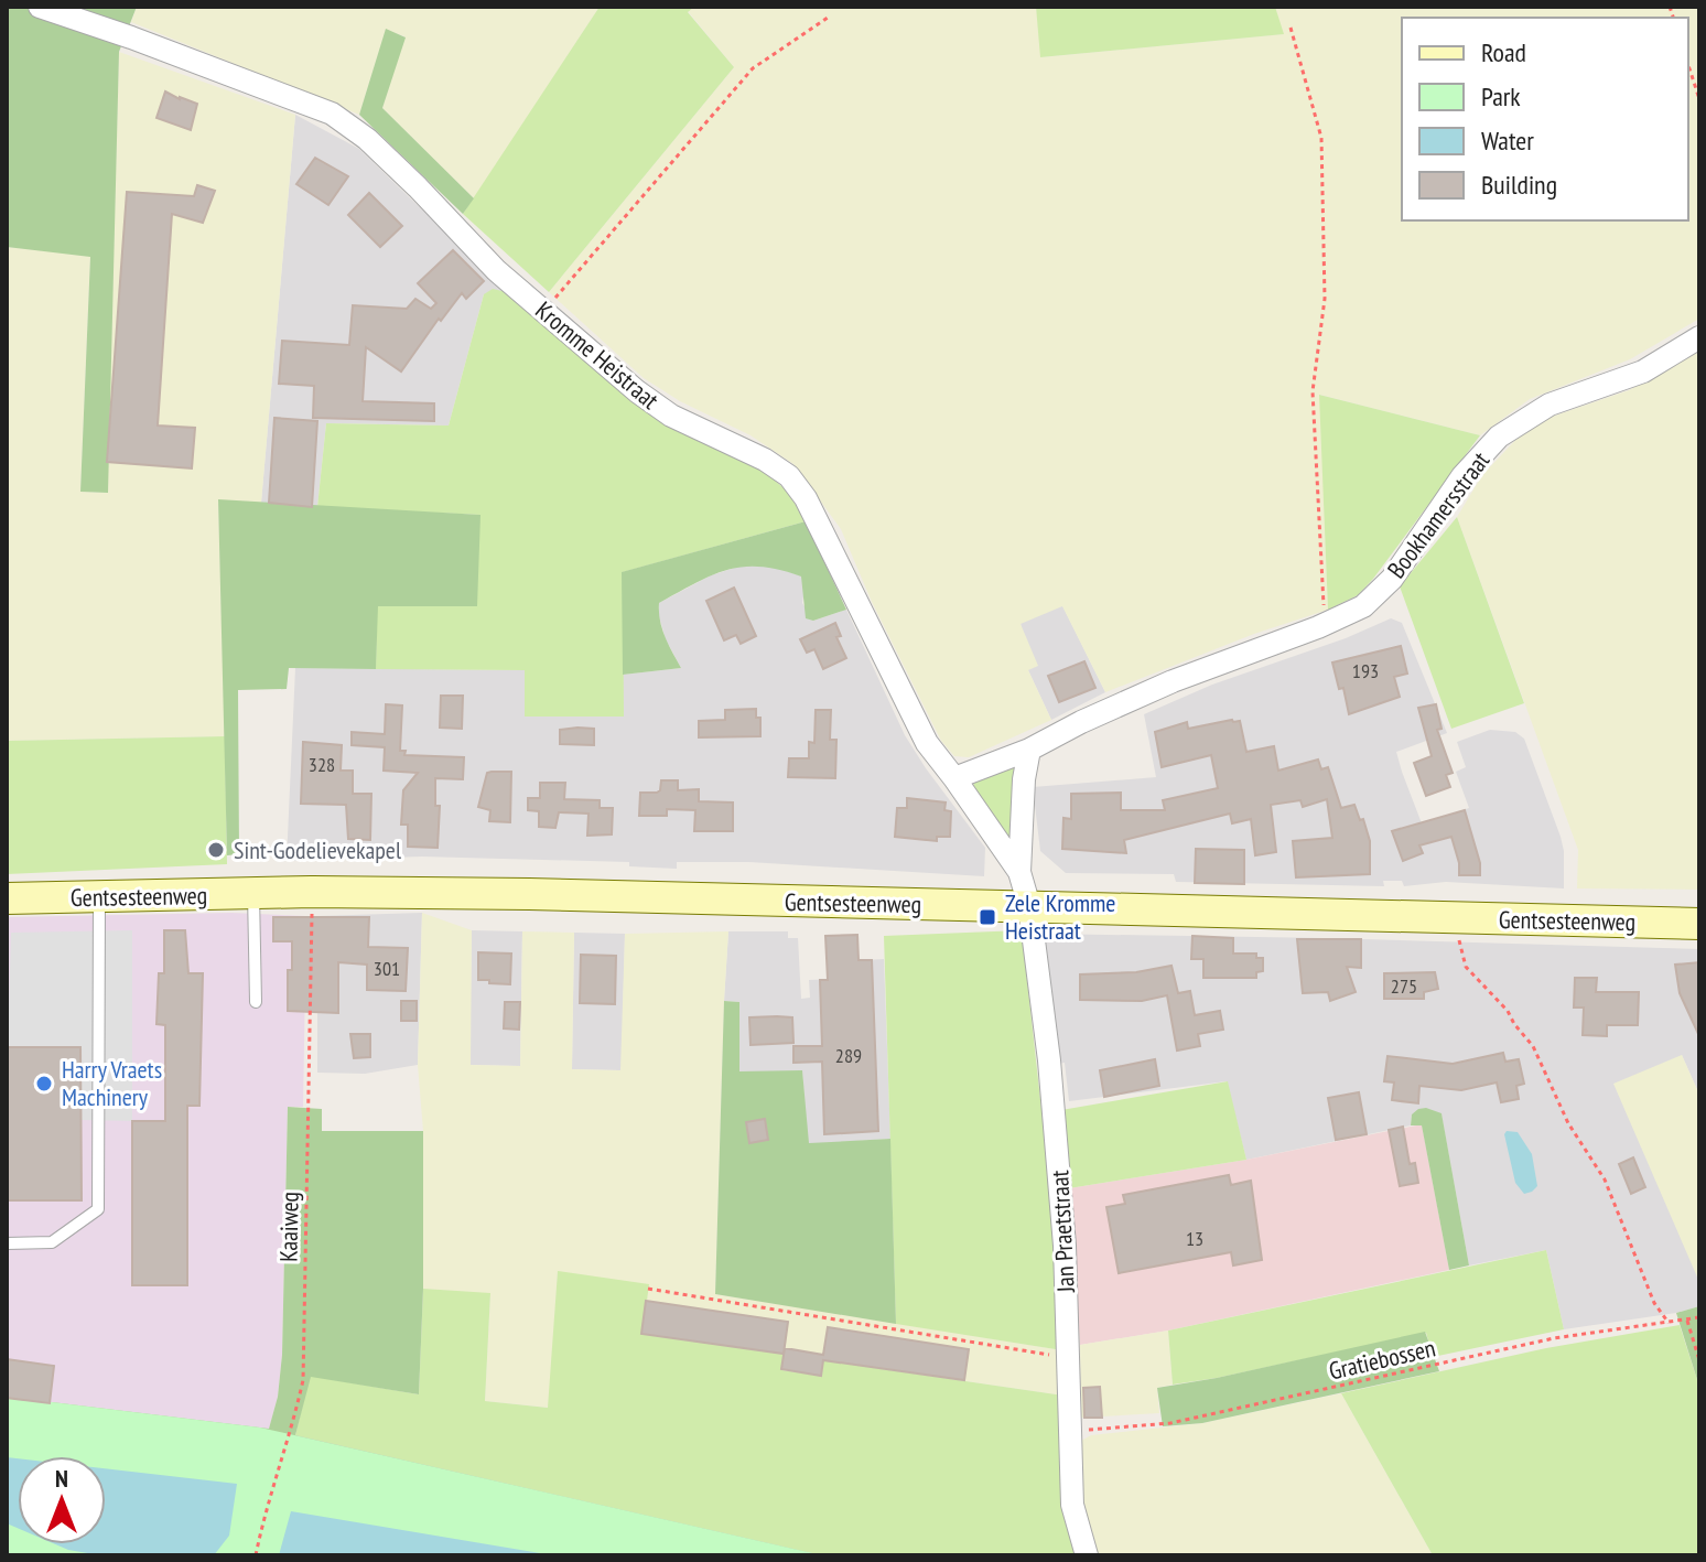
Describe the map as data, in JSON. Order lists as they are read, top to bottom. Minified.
{"streets":{"main road":["Gentsesteenweg"],"street":["Kromme Heistraat","Bookhamersstraat","Jan Praetstraat"],"path":["Kaaiweg","Gratiebossen"]},"crossings":[["Kromme Heistraat","Bookhamersstraat"],["Kromme Heistraat","Gentsesteenweg"],["Kromme Heistraat","Jan Praetstraat"],["Gentsesteenweg","Kaaiweg"],["Gentsesteenweg","Jan Praetstraat"],["Jan Praetstraat","Gratiebossen"]],"places":{"other":["Sint-Godelievekapel","Harry Vraets Machinery"],"transit":["Zele Kromme Heistraat"]},"house_numbers":["193","328","301","275","289","13"],"legend":["Road","Park","Water","Building"],"north":"top"}
